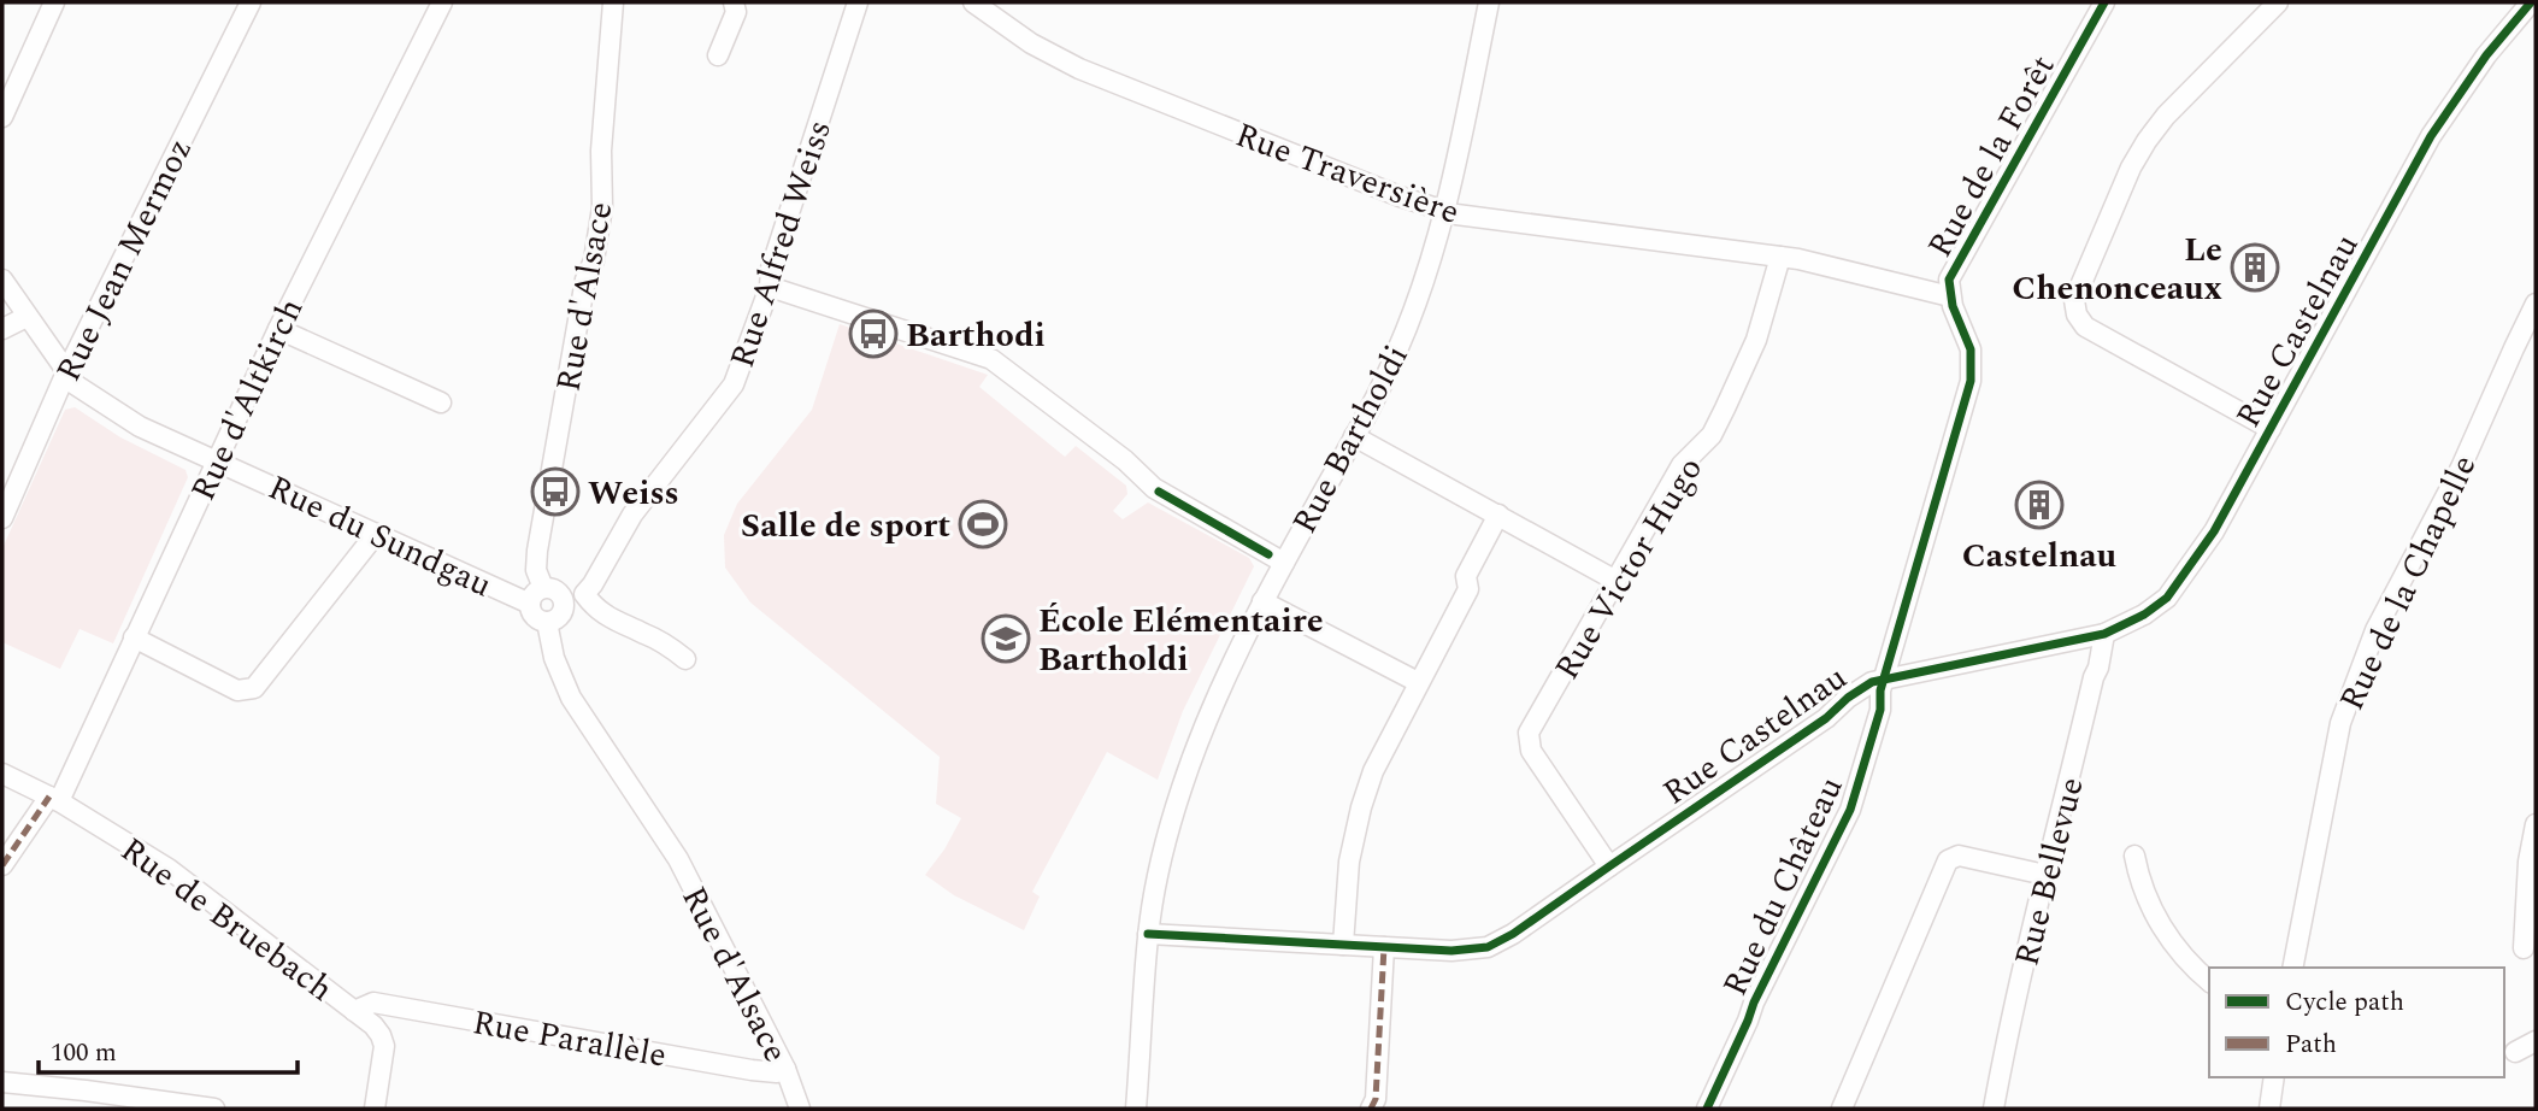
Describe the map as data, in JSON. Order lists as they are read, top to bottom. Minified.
{"streets":{"street":["Rue de la Forêt","Rue Traversière","Rue Alfred Weiss","Rue Jean Mermoz","Rue d'Alsace","Rue Castelnau","Rue d'Altkirch","Rue Bartholdi","Rue du Sundgau","Rue Victor Hugo","Rue de la Chapelle","Rue Bellevue","Rue du Château","Rue de Bruebach","Rue Parallèle"]},"crossings":[["Rue de la Forêt","Rue Traversière"],["Rue de la Forêt","Rue Castelnau"],["Rue de la Forêt","Rue du Château"],["Rue Traversière","Rue Bartholdi"],["Rue Traversière","Rue Victor Hugo"],["Rue Jean Mermoz","Rue du Sundgau"],["Rue d'Alsace","Rue du Sundgau"],["Rue d'Alsace","Rue Parallèle"],["Rue Castelnau","Rue Bartholdi"],["Rue Castelnau","Rue Victor Hugo"],["Rue Castelnau","Rue Bellevue"],["Rue Castelnau","Rue du Château"],["Rue d'Altkirch","Rue du Sundgau"],["Rue d'Altkirch","Rue de Bruebach"],["Rue de Bruebach","Rue Parallèle"]],"places":{"building":["Le Chenonceaux","Castelnau"],"bus stop":["Barthodi","Weiss"],"sports":["Salle de sport"],"school or university":["École Elémentaire Bartholdi"]},"legend":["Cycle path","Path"],"scale_bar":"100 m"}
